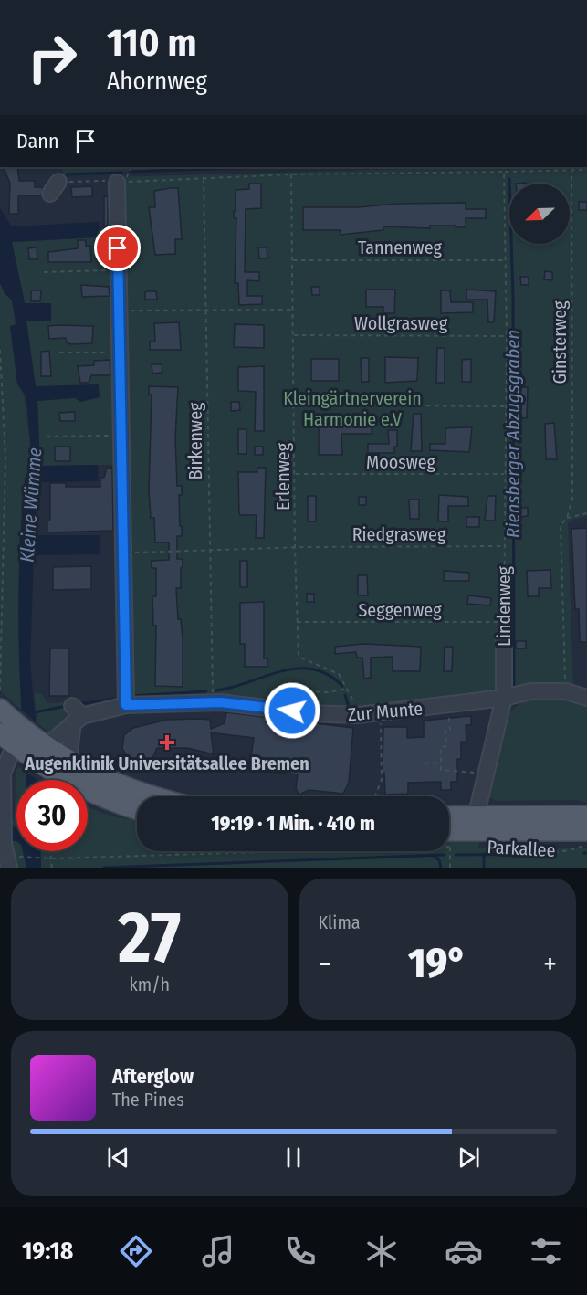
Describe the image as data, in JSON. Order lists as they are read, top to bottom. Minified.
{"streets":{"main road":["Parkallee"],"street":["Lindenweg","Zur Munte"],"path":["Tannenweg","Wollgrasweg","Ginsterweg","Birkenweg","Moosweg","Erlenweg","Riedgrasweg","Seggenweg"]},"crossings":[["Tannenweg","Erlenweg"],["Tannenweg","Lindenweg"],["Wollgrasweg","Erlenweg"],["Wollgrasweg","Lindenweg"],["Ginsterweg","Zur Munte"],["Birkenweg","Riedgrasweg"],["Birkenweg","Zur Munte"],["Moosweg","Erlenweg"],["Moosweg","Lindenweg"],["Erlenweg","Riedgrasweg"],["Erlenweg","Seggenweg"],["Erlenweg","Zur Munte"],["Riedgrasweg","Lindenweg"],["Lindenweg","Seggenweg"],["Lindenweg","Zur Munte"]],"water":["Riensberger Abzugsgraben","Kleine Wümme"],"parks":["Kleingärtnerverein Harmonie e.V"],"places":{"health":["Augenklinik Universitätsallee Bremen"]},"north":"bottom left","page":{"turn":["110 m","Ahornweg"],"then":"Dann","limit":"30","trip":"19:19 · 1 Min. · 410 m","tile":[["27","km/h"],"Klima"],"heat":["−","19°","+"],"song":["Afterglow","The Pines"],"tabs":"19:18"}}
